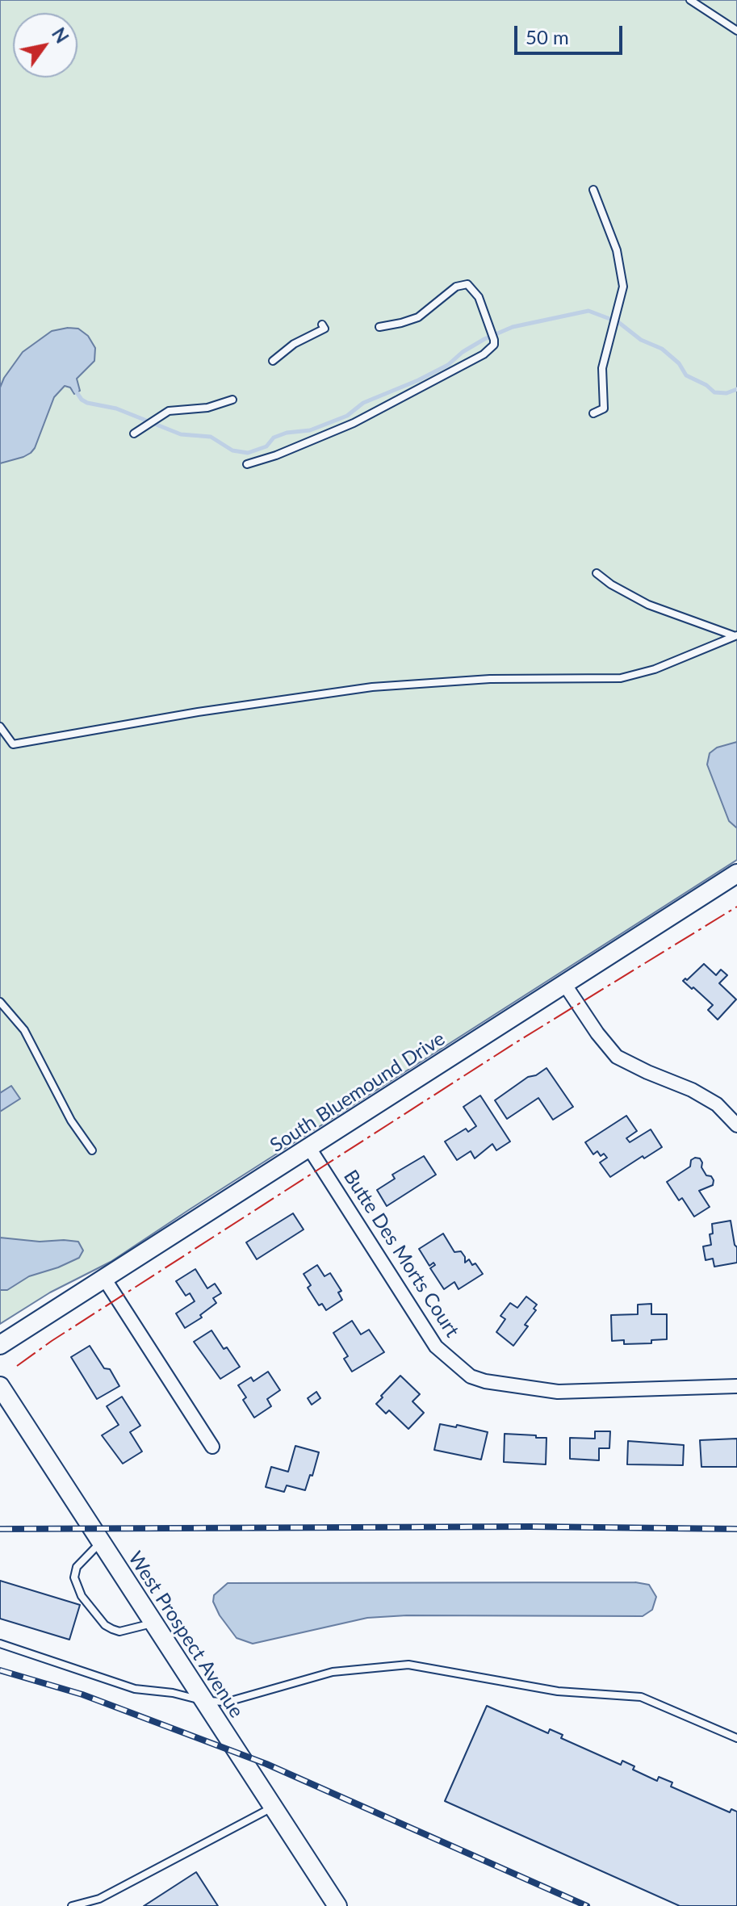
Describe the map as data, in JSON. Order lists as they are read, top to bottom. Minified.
{"streets":{"main road":["South Bluemound Drive","West Prospect Avenue"],"street":["Butte Des Morts Court"]},"crossings":[["South Bluemound Drive","Butte Des Morts Court"]],"scale_bar":"50 m","north":"top right"}
